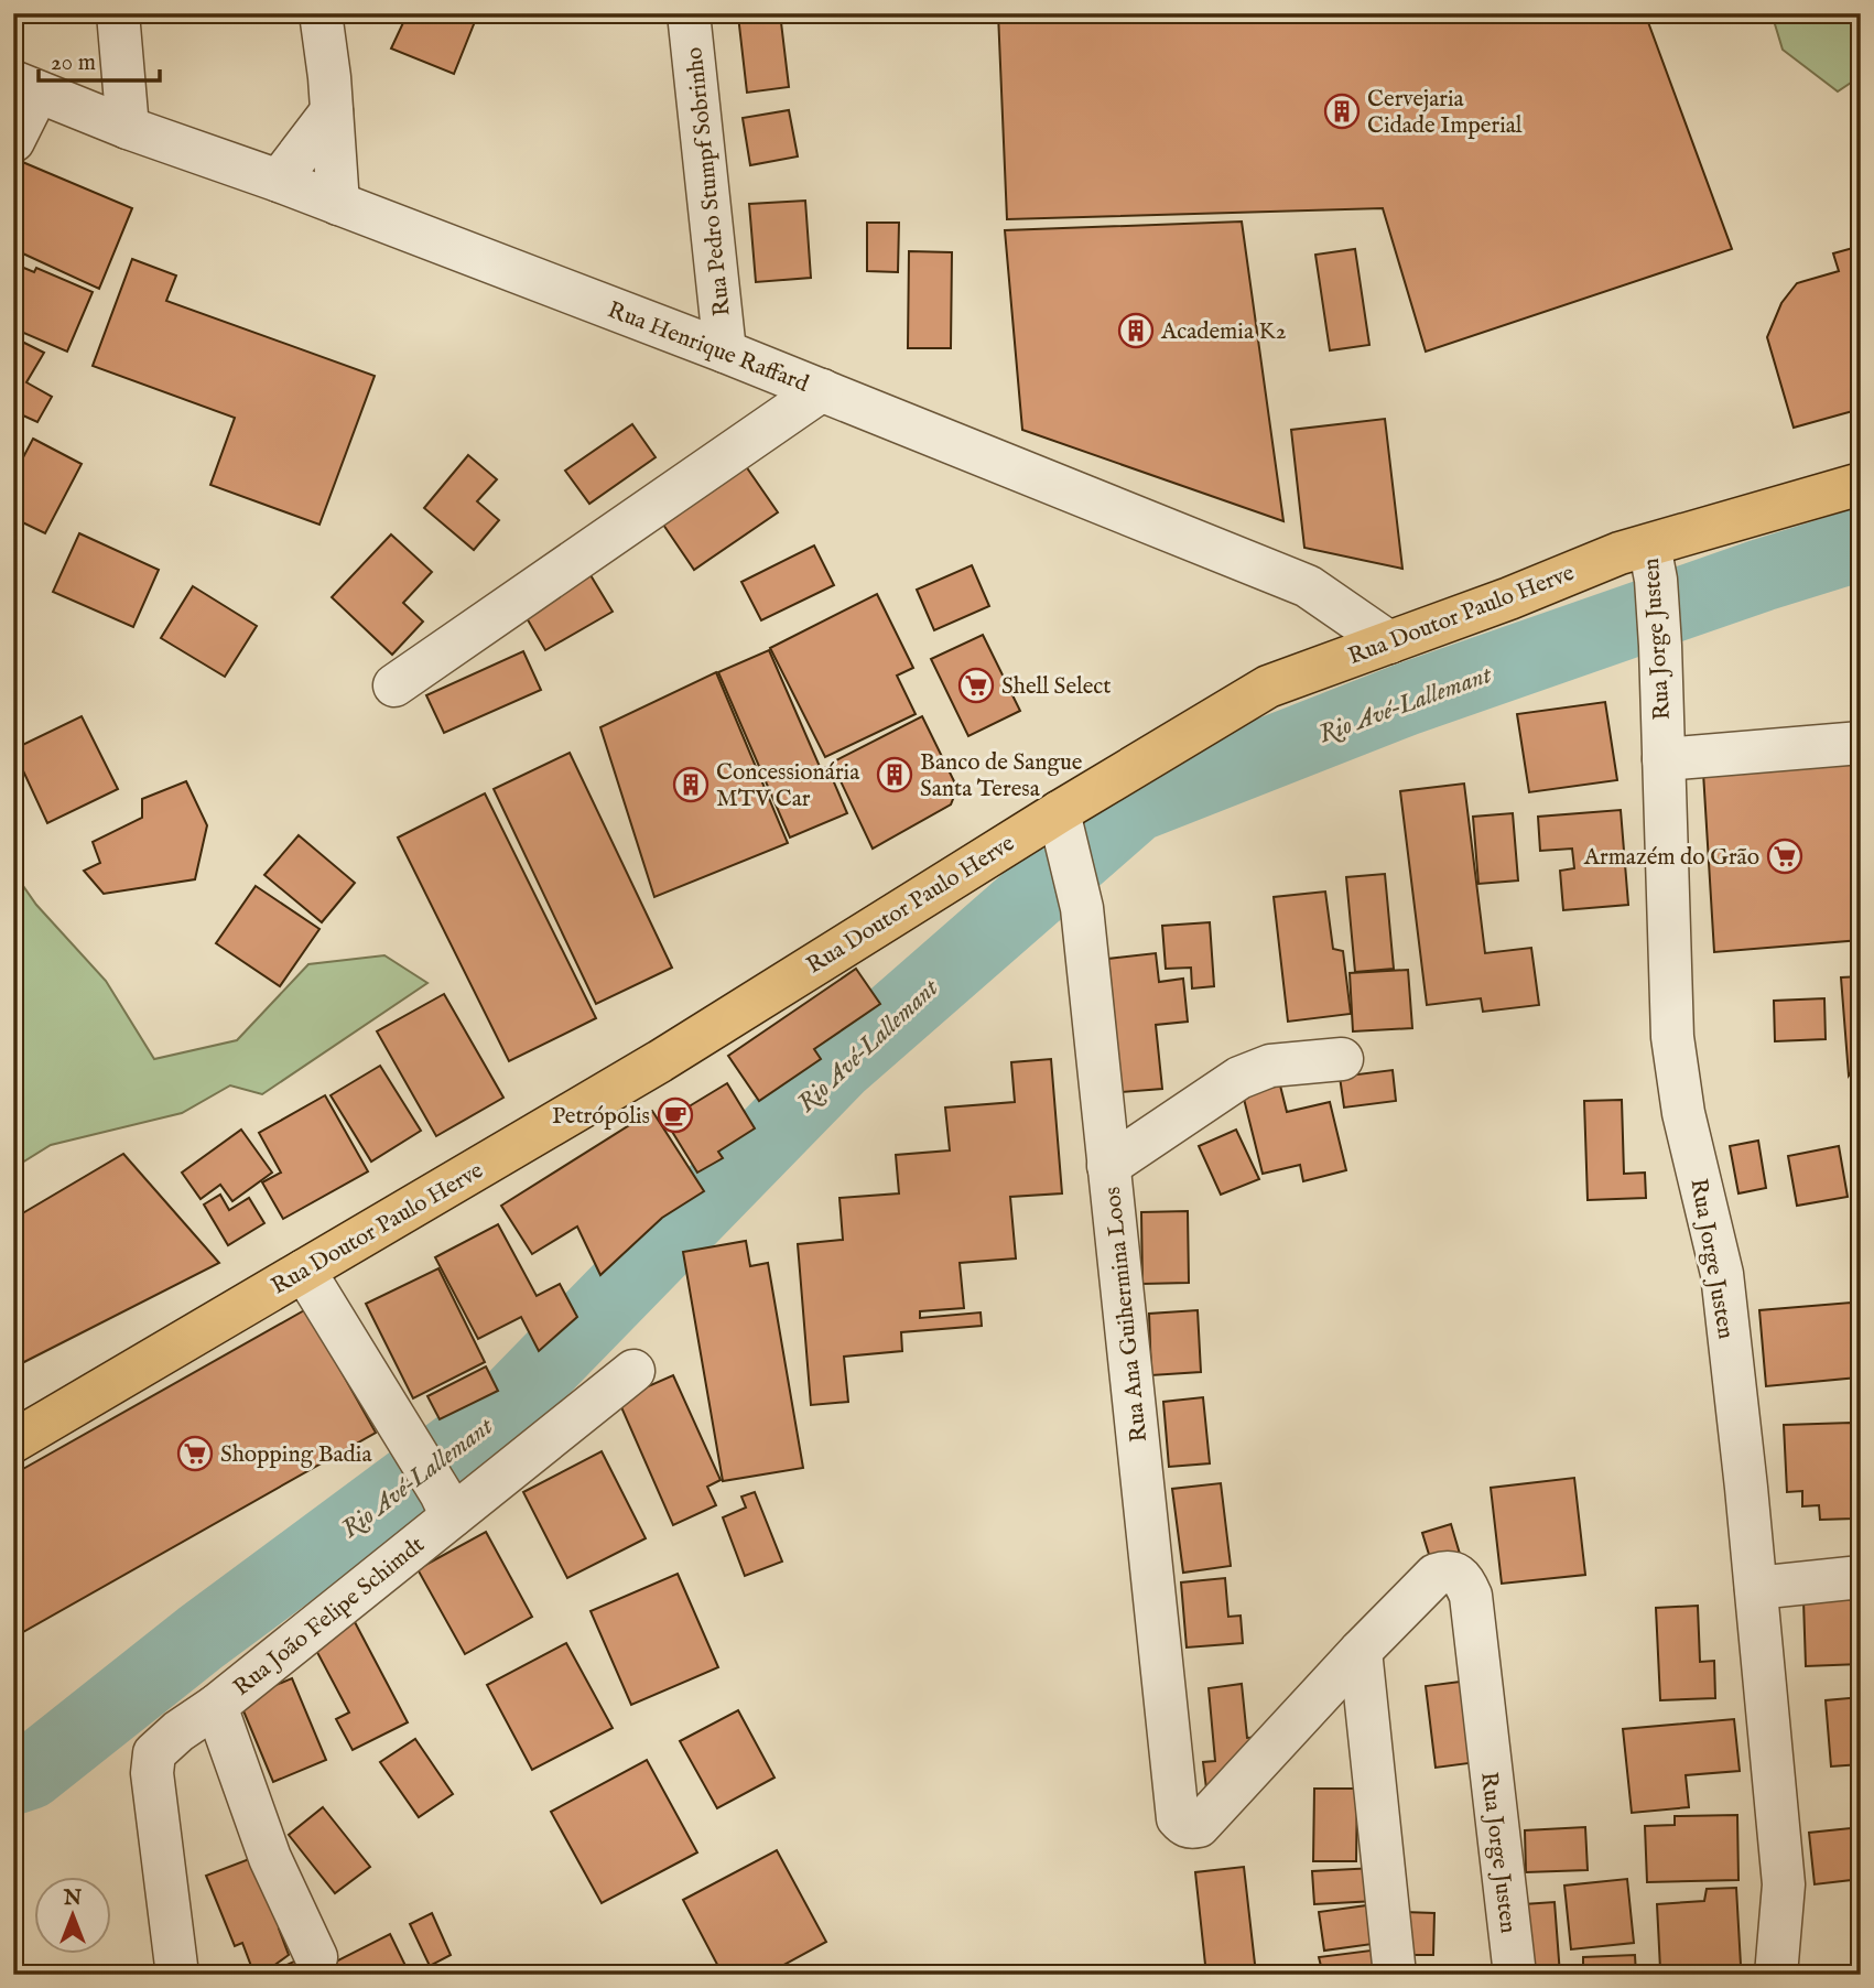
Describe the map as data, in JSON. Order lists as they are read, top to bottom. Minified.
{"streets":{"main road":["Rua Doutor Paulo Herve"],"street":["Rua Pedro Stumpf Sobrinho","Rua Henrique Raffard","Rua Jorge Justen","Rua Ana Guihermina Loos","Rua João Felipe Schimdt"]},"crossings":[["Rua Pedro Stumpf Sobrinho","Rua Henrique Raffard"],["Rua Henrique Raffard","Rua Doutor Paulo Herve"],["Rua Doutor Paulo Herve","Rua Jorge Justen"],["Rua Doutor Paulo Herve","Rua Ana Guihermina Loos"],["Rua Jorge Justen","Rua Ana Guihermina Loos"]],"water":["Rio Avé‐Lallemant"],"places":{"building":["Cervejaria Cidade Imperial","Academia K2","Banco de Sangue Santa Teresa","Concessionária MTV Car"],"supermarket":["Shell Select","Armazém do Grão","Shopping Badia"],"cafe":["Petrópolis"]},"scale_bar":"20 m","north":"top"}
